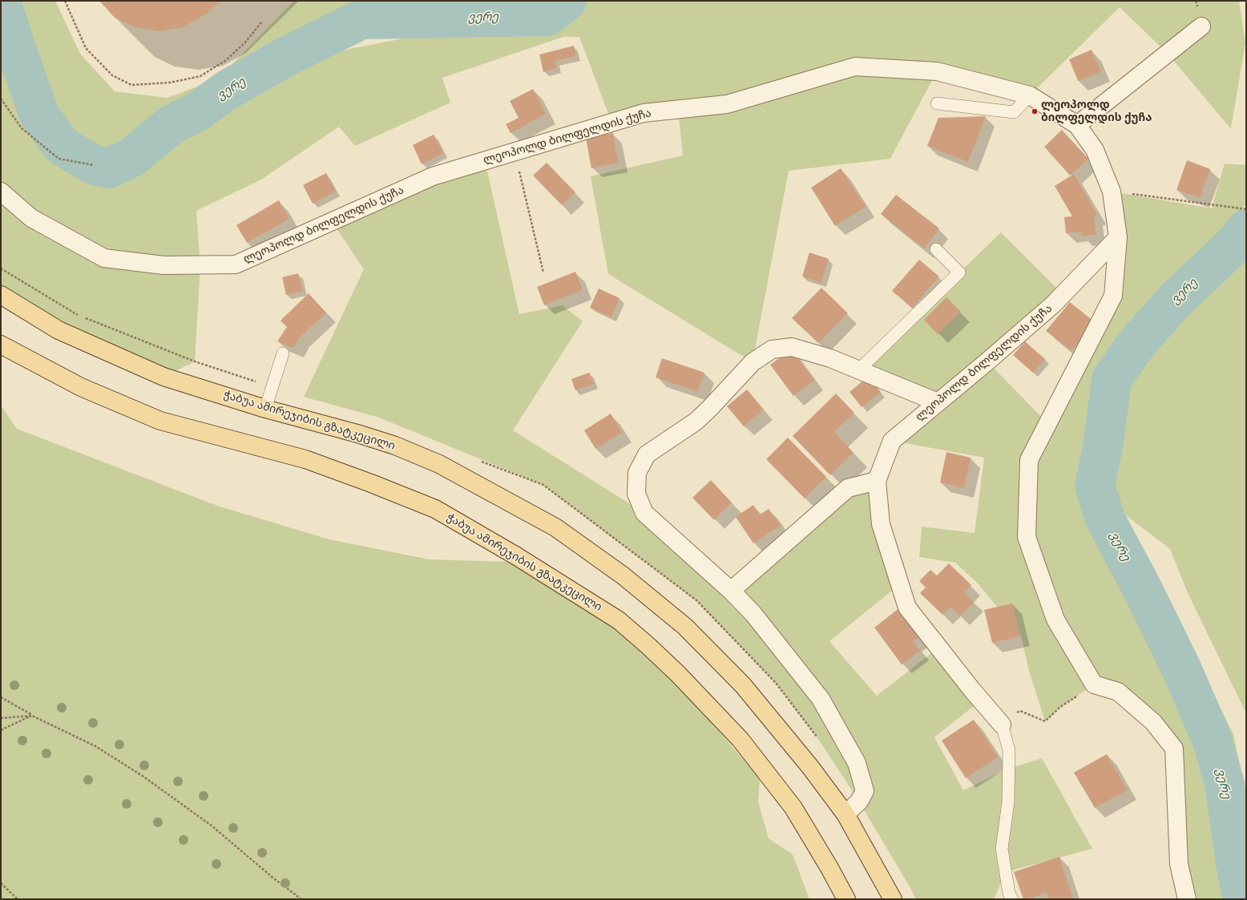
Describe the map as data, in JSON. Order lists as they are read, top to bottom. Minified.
{"streets":{"main road":["ჭაბუა ამირეჯიბის გზატკეცილი"],"street":["ლეოპოლდ ბილფელდის ქუჩა"]},"water":["ვერე"],"places":["ლეოპოლდ ბილფელდის ქუჩა"]}
